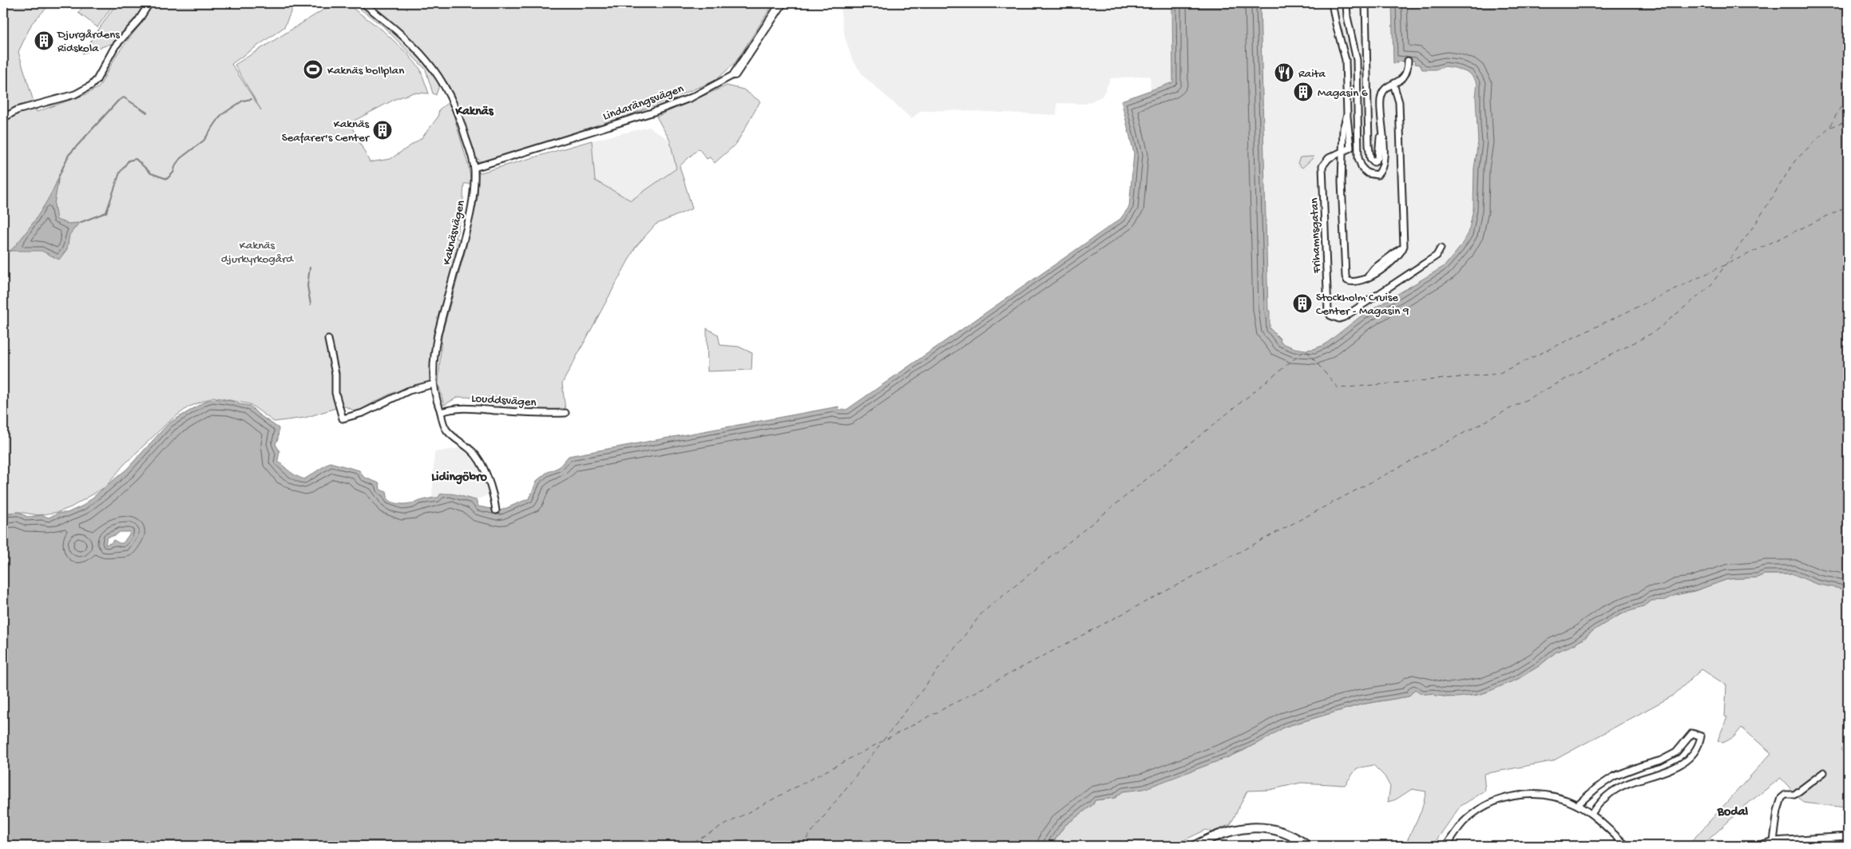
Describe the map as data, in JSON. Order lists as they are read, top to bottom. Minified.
{"streets":{"street":["Lindarängsvägen","Kaknäsvägen","Frihamnsgatan","Louddsvägen"]},"crossings":[["Lindarängsvägen","Kaknäsvägen"],["Kaknäsvägen","Louddsvägen"]],"districts":["Kaknäs","Lidingöbro","Bodal"],"parks":["Kaknäs djurkyrkogård"],"places":{"building":["Djurgårdens Ridskola","Magasin 6","Kaknäs Seafarer's Center","Stockholm Cruise Center - Magasin 9"],"sports":["Kaknäs bollplan"],"restaurant":["Raita"]}}
